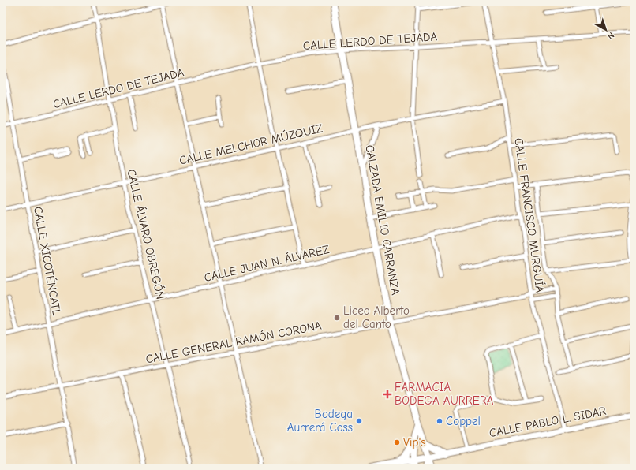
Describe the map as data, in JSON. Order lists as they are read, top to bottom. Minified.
{"streets":{"main road":["CALZADA EMILIO CARRANZA"],"street":["CALLE LERDO DE TEJADA","CALLE MELCHOR MÚZQUIZ","CALLE FRANCISCO MURGUÍA","CALLE ÁLVARO OBREGÓN","CALLE XICOTÉNCATL","CALLE JUAN N. ÁLVAREZ","CALLE GENERAL RAMÓN CORONA","CALLE PABLO L. SIDAR"]},"crossings":[["CALLE LERDO DE TEJADA","CALLE FRANCISCO MURGUÍA"],["CALLE LERDO DE TEJADA","CALZADA EMILIO CARRANZA"],["CALLE LERDO DE TEJADA","CALLE ÁLVARO OBREGÓN"],["CALLE LERDO DE TEJADA","CALLE XICOTÉNCATL"],["CALLE MELCHOR MÚZQUIZ","CALLE FRANCISCO MURGUÍA"],["CALLE MELCHOR MÚZQUIZ","CALZADA EMILIO CARRANZA"],["CALLE MELCHOR MÚZQUIZ","CALLE ÁLVARO OBREGÓN"],["CALLE MELCHOR MÚZQUIZ","CALLE XICOTÉNCATL"],["CALLE FRANCISCO MURGUÍA","CALLE JUAN N. ÁLVAREZ"],["CALLE FRANCISCO MURGUÍA","CALLE GENERAL RAMÓN CORONA"],["CALLE FRANCISCO MURGUÍA","CALLE PABLO L. SIDAR"],["CALZADA EMILIO CARRANZA","CALLE JUAN N. ÁLVAREZ"],["CALZADA EMILIO CARRANZA","CALLE GENERAL RAMÓN CORONA"],["CALZADA EMILIO CARRANZA","CALLE PABLO L. SIDAR"],["CALLE ÁLVARO OBREGÓN","CALLE JUAN N. ÁLVAREZ"],["CALLE ÁLVARO OBREGÓN","CALLE GENERAL RAMÓN CORONA"],["CALLE XICOTÉNCATL","CALLE JUAN N. ÁLVAREZ"],["CALLE XICOTÉNCATL","CALLE GENERAL RAMÓN CORONA"]],"places":{"other":["Liceo Alberto del Canto","Bodega Aurrerá Coss","Coppel","Vip's"],"health":["FARMACIA BODEGA AURRERA"]},"north":"bottom right"}
